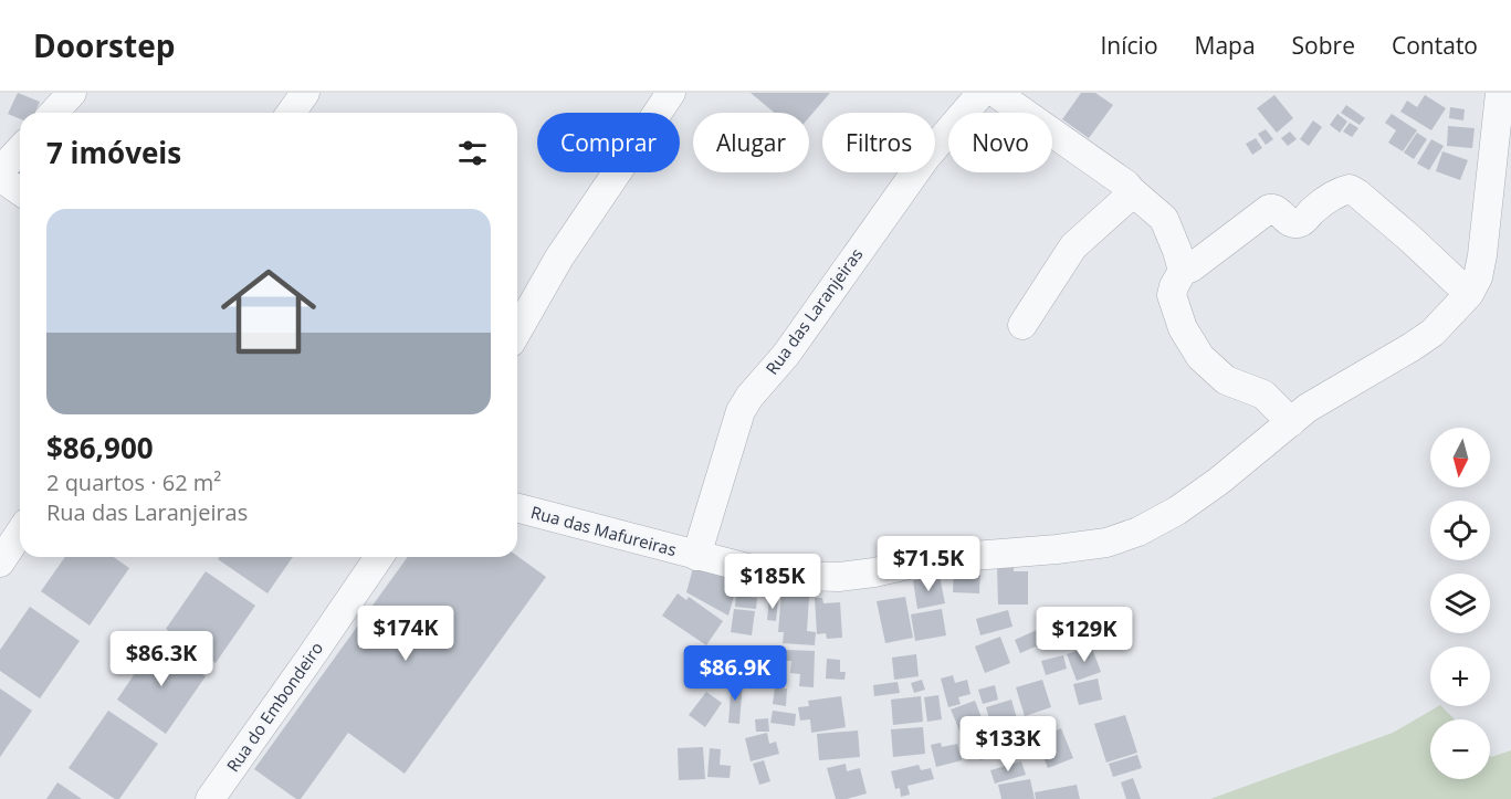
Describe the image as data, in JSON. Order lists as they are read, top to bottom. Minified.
{"streets":{"street":["Rua das Laranjeiras","Rua das Mafureiras","Rua do Embondeiro"]},"crossings":[["Rua das Laranjeiras","Rua das Mafureiras"]],"north":"bottom","page":{"header":"Doorstep","nav":["Início","Mapa","Sobre","Contato"],"chip":["Comprar","Alugar","Filtros","Novo"],"heading":"7 imóveis","list":[{"name":"$86,900","note":"2 quartos · 62 m² · Rua das Laranjeiras"}],"map_buttons":["+","−"],"price":["$71.5K","$185K","$174K","$129K","$86.3K","$86.9K","$133K"]}}
